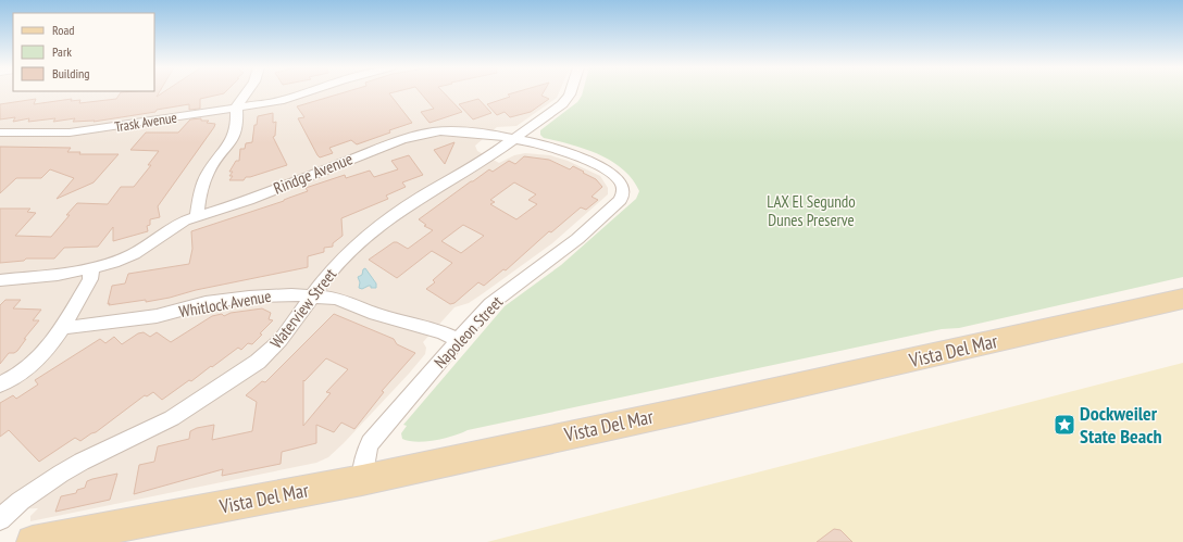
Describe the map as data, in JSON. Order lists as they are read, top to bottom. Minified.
{"streets":{"main road":["Vista Del Mar"],"street":["Trask Avenue","Rindge Avenue","Whitlock Avenue","Waterview Street","Napoleon Street"]},"crossings":[["Rindge Avenue","Waterview Street"],["Rindge Avenue","Napoleon Street"],["Whitlock Avenue","Waterview Street"],["Whitlock Avenue","Napoleon Street"],["Napoleon Street","Vista Del Mar"]],"parks":["LAX El Segundo Dunes Preserve"],"places":{"place":["Dockweiler State Beach"]},"legend":["Road","Park","Building"]}
